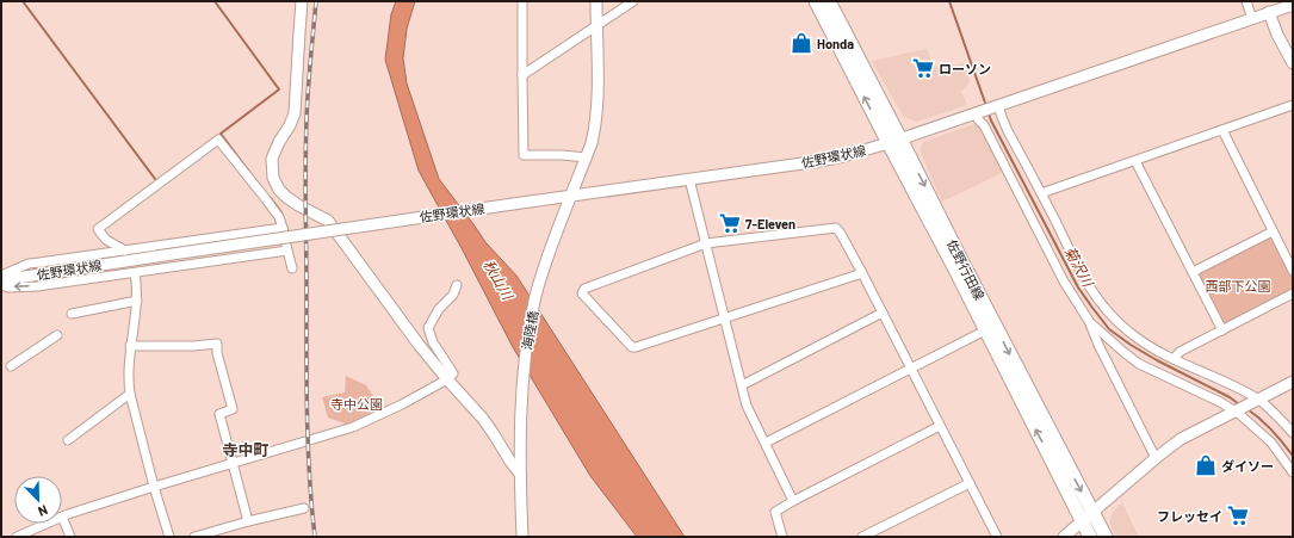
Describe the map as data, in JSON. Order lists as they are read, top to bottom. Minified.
{"streets":{"main road":["佐野行田線"],"street":["佐野環状線","海陸橋"]},"crossings":[["佐野環状線","佐野行田線"],["佐野環状線","海陸橋"]],"districts":["寺中町"],"water":["菊沢川","秋山川"],"parks":["西部下公園","寺中公園"],"places":{"shop":["Honda","ダイソー"],"supermarket":["ローソン","7-Eleven","フレッセイ"]},"north":"bottom right"}
